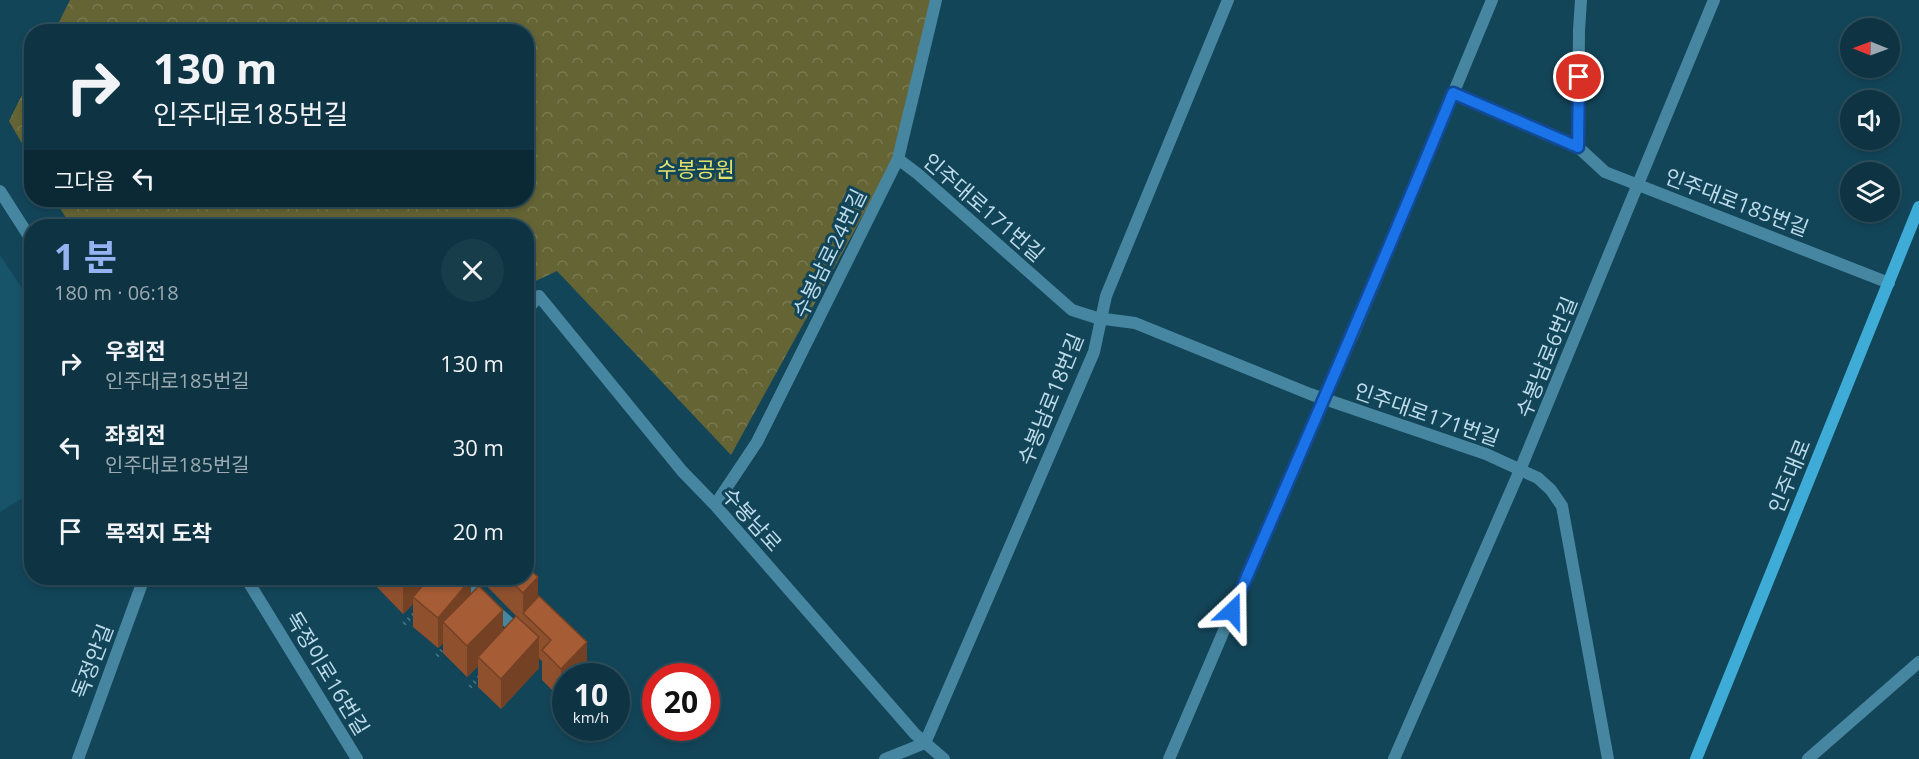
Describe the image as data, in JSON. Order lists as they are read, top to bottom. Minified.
{"streets":{"main road":["인주대로"],"street":["인주대로185번길","인주대로171번길","수봉남로24번길","수봉남로6번길","수봉남로18번길","수봉남로","독정안길","독정이로16번길"]},"crossings":[["인주대로185번길","수봉남로6번길"],["인주대로185번길","인주대로"],["인주대로171번길","수봉남로24번길"],["인주대로171번길","수봉남로6번길"],["인주대로171번길","수봉남로18번길"],["수봉남로24번길","수봉남로"],["수봉남로18번길","수봉남로"]],"parks":["수봉공원"],"north":"left","page":{"turn":["130 m","인주대로185번길"],"then":"그다음","heading":["1 분","180 m · 06:18"],"list":[{"name":"우회전","note":"인주대로185번길","value":"130 m"},{"name":"좌회전","note":"인주대로185번길","value":"30 m"},{"name":"목적지 도착","value":"20 m"}],"speed":"10 km/h","limit":"20"}}
